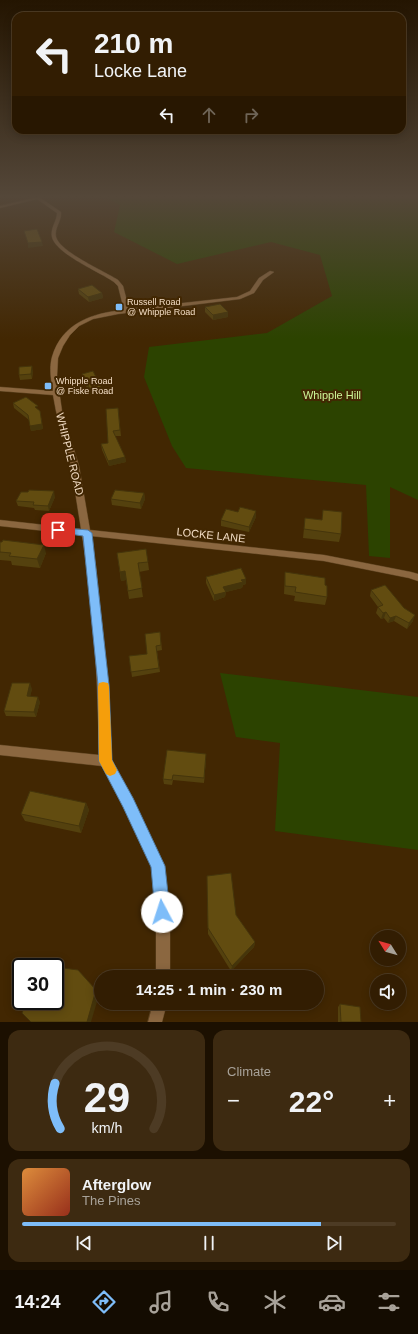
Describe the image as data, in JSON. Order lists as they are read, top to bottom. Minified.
{"streets":{"street":["WHIPPLE ROAD","LOCKE LANE"]},"crossings":[["WHIPPLE ROAD","LOCKE LANE"]],"parks":["Whipple Hill"],"places":{"transit":["Russell Road @ Whipple Road","Whipple Road @ Fiske Road"]},"north":"top left","page":{"turn":["210 m","Locke Lane"],"limit":"30","trip":"14:25 · 1 min · 230 m","tile":"Climate","heat":["−","22°","+"],"song":["Afterglow","The Pines"],"tabs":"14:24","gauge":["29","km/h"]}}
